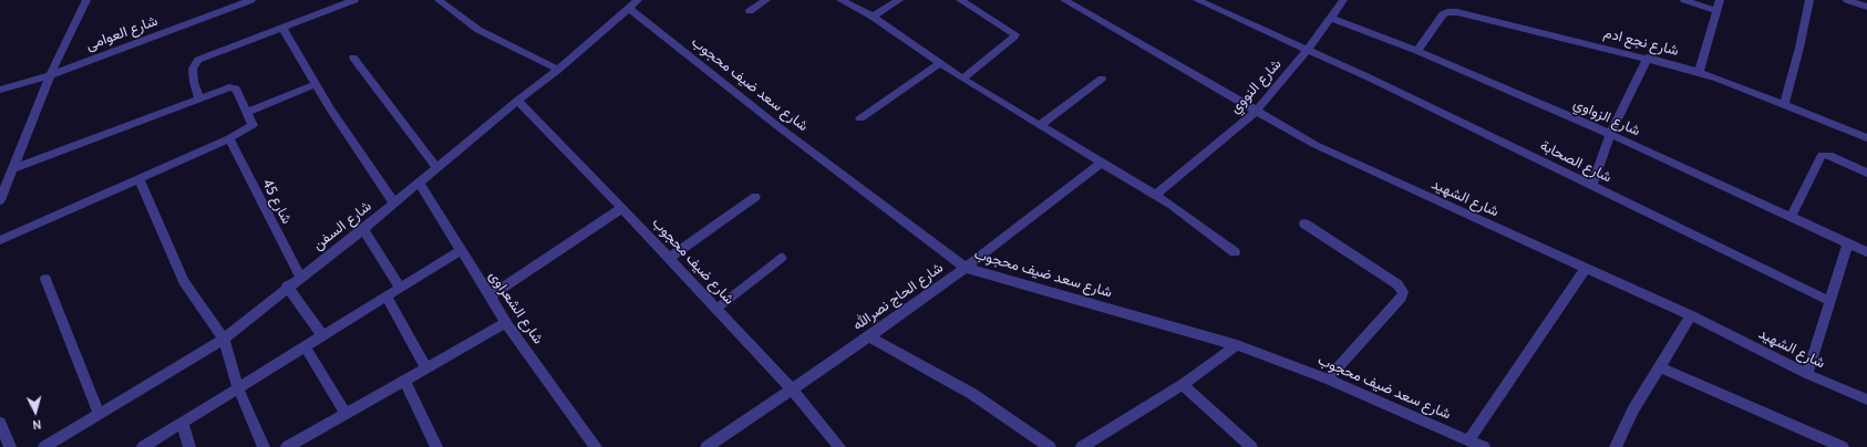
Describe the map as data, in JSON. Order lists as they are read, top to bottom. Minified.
{"streets":{"street":["شارع العوامى","شارع نجع ادم","شارع سعد ضيف محجوب","شارع النووي","شارع الزواوي","شارع الصحابة","شارع الشهيد","شارع 45","شارع السفن","شارع ضيف محجوب","شارع الحاج نصرالله","شارع الشعراوى"]},"crossings":[["شارع نجع ادم","شارع الزواوي"],["شارع سعد ضيف محجوب","شارع السفن"],["شارع سعد ضيف محجوب","شارع الحاج نصرالله"],["شارع النووي","شارع الزواوي"],["شارع النووي","شارع الصحابة"],["شارع النووي","شارع الشهيد"],["شارع 45","شارع السفن"],["شارع السفن","شارع ضيف محجوب"],["شارع السفن","شارع الشعراوى"],["شارع ضيف محجوب","شارع الحاج نصرالله"]],"north":"bottom"}
